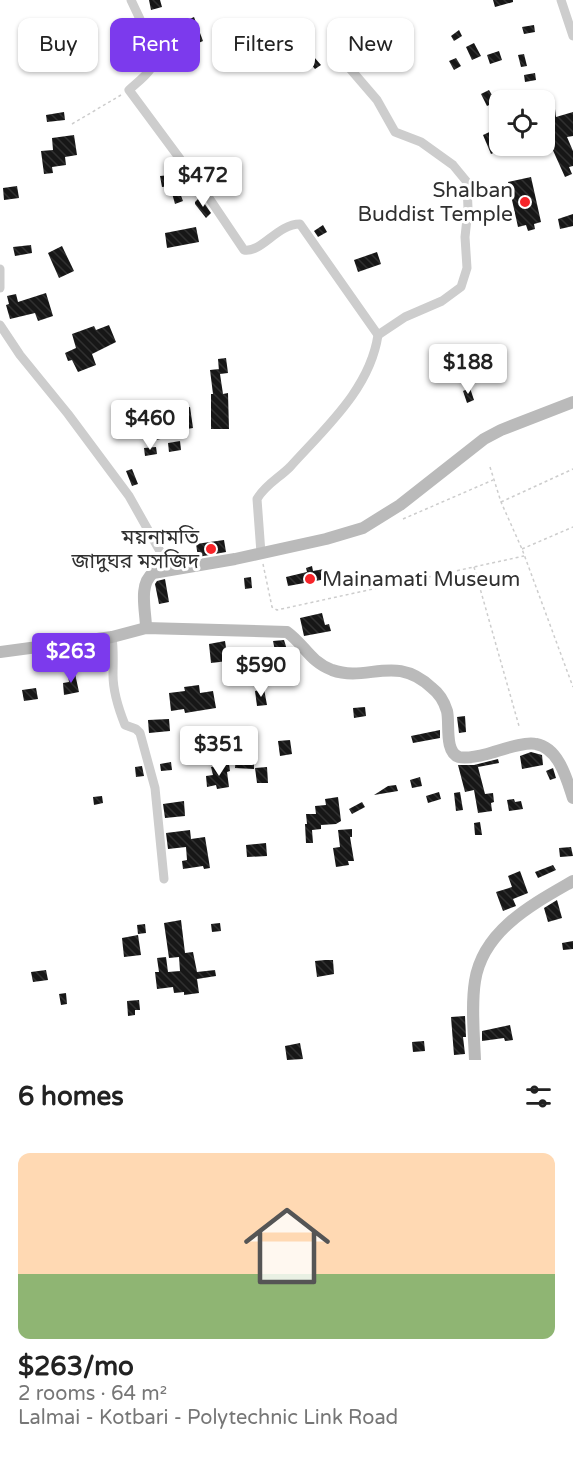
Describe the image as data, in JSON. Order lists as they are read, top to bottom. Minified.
{"places":["Shalban Buddist Temple","ময়নামতি জাদুঘর মসজিদ","Mainamati Museum"],"page":{"chip":["Buy","Rent","Filters","New"],"price":["$472","$188","$460","$263","$590","$351"],"heading":"6 homes","list":[{"name":"$263/mo","note":"2 rooms · 64 m² · Lalmai - Kotbari - Polytechnic Link Road"}]}}
